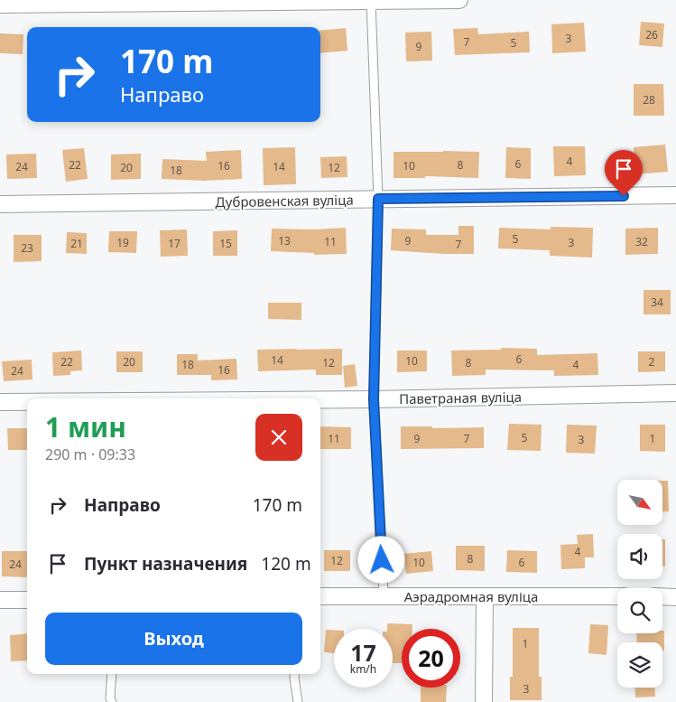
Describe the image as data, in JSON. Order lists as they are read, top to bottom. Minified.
{"streets":{"street":["Дубровенская вуліца","Паветраная вуліца","Аэрадромная вуліца"]},"house_numbers":["26","3","7","5","9","28","4","6","22","8","16","10","24","14","20","12","18","5","13","9","11","32","19","3","21","17","15","7","23","34","6","14","10","22","20","2","12","8","18","4","16","24","5","11","9","7","1","3","4","8","12","10","6","24","1","3"],"north":"bottom right","page":{"turn":["170 m","Направо"],"heading":["1 мин","290 m · 09:33"],"list":[{"name":"Направо","value":"170 m"},{"name":"Пункт назначения","value":"120 m"}],"buttons":"Выход","speed":"17 km/h","limit":"20"}}
